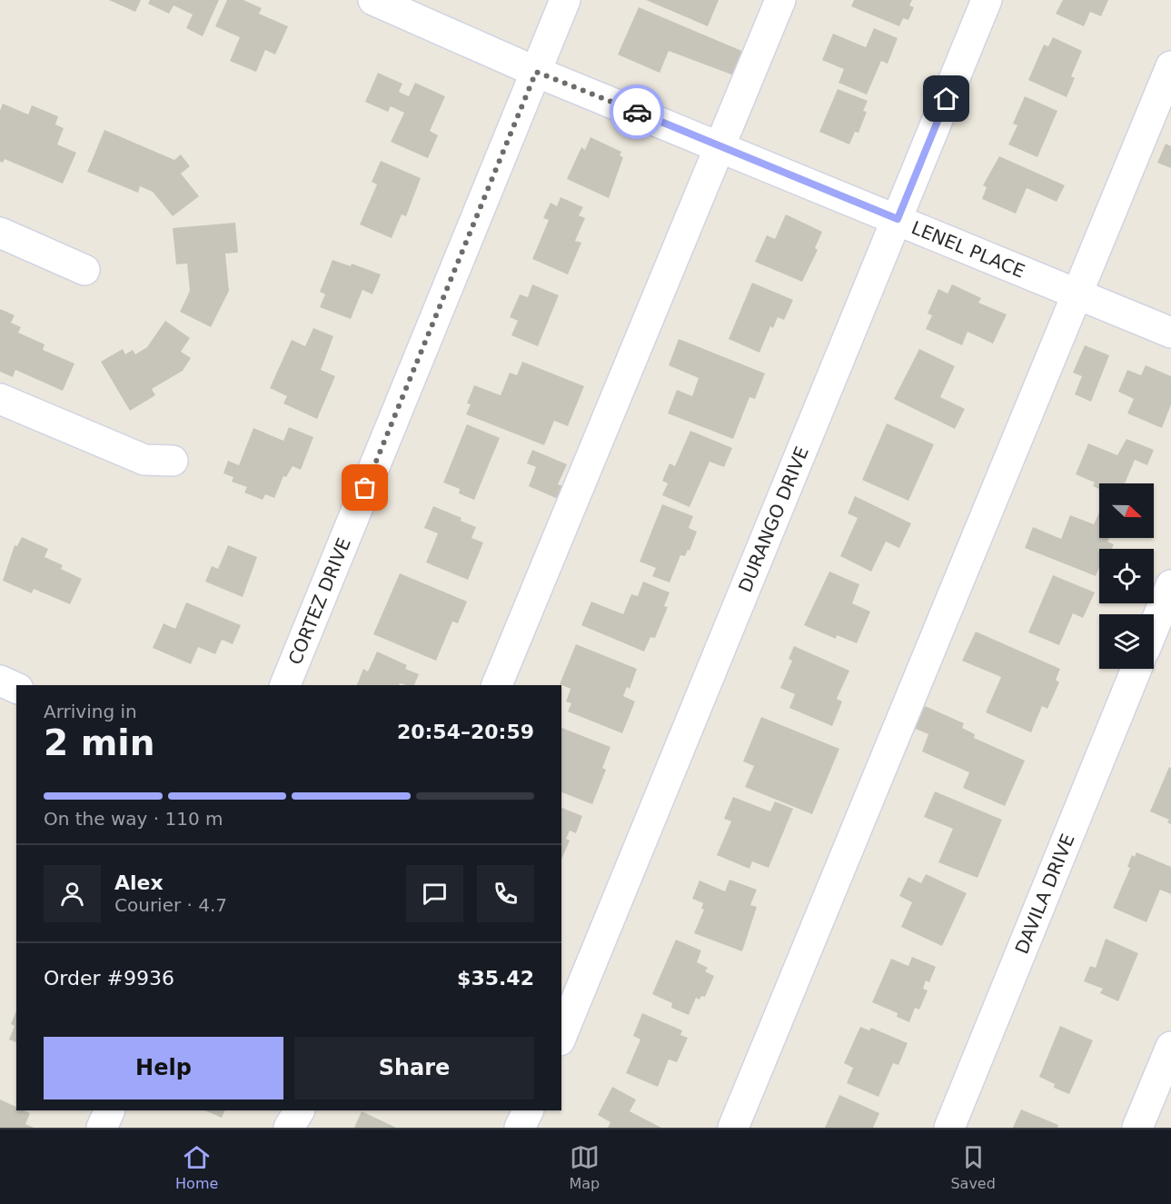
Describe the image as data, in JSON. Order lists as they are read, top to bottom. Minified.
{"streets":{"street":["LENEL PLACE","DURANGO DRIVE","CORTEZ DRIVE","DAVILA DRIVE"]},"crossings":[["LENEL PLACE","DURANGO DRIVE"],["LENEL PLACE","CORTEZ DRIVE"]],"north":"right","page":{"heading":["2 min","Arriving in","20:54–20:59"],"panel":["Alex","Courier · 4.7","Order #9936","$35.42"],"bar":"On the way · 110 m","buttons":["Help","Share"],"tabs":["Home","Map","Saved"]}}
